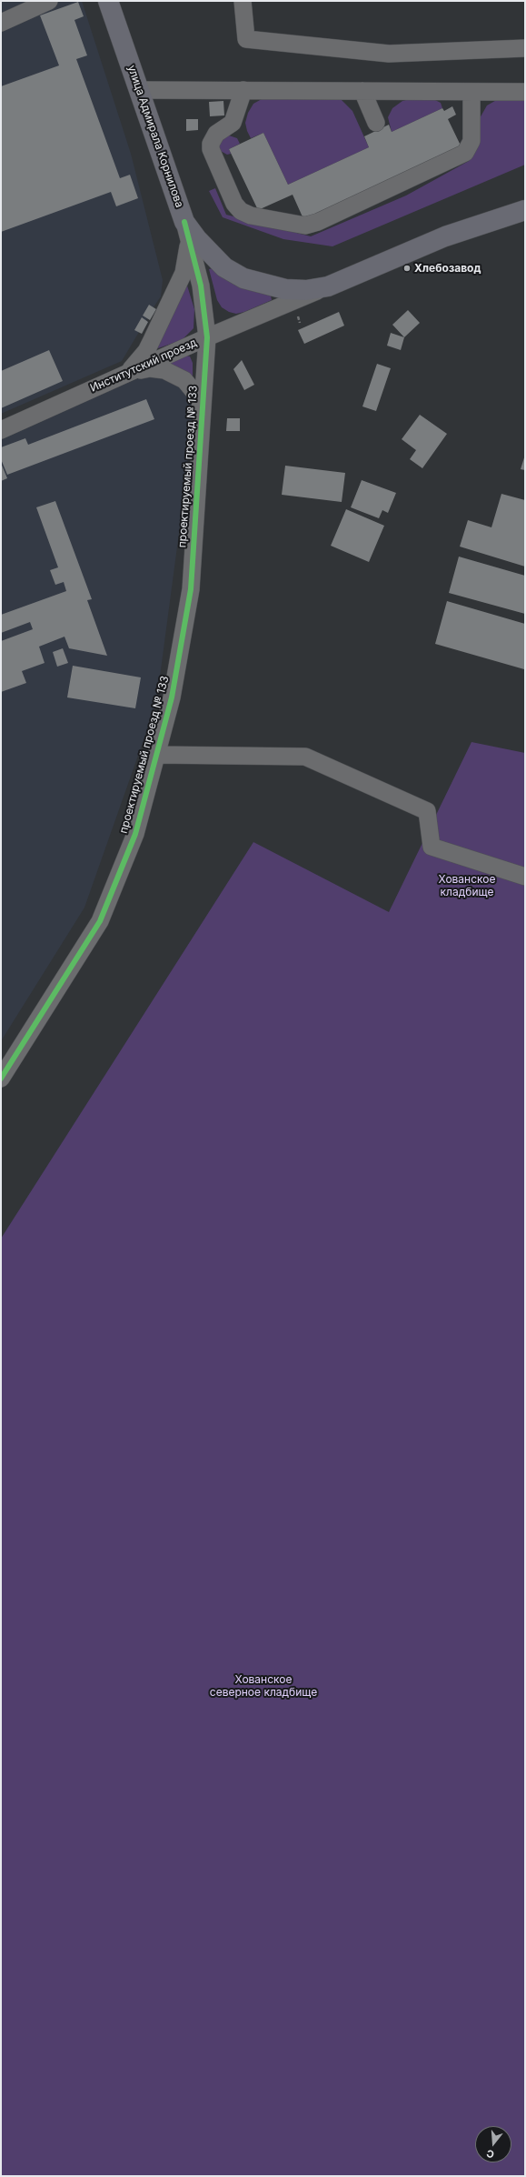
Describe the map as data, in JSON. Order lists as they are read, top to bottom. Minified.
{"streets":{"main road":["улица Адмирала Корнилова"],"street":["Институтский проезд","проектируемый проезд № 133"]},"crossings":[["улица Адмирала Корнилова","Институтский проезд"],["улица Адмирала Корнилова","проектируемый проезд № 133"],["Институтский проезд","проектируемый проезд № 133"]],"parks":["Хованское кладбище","Хованское северное кладбище"],"places":["Хлебозавод"],"north":"bottom"}
